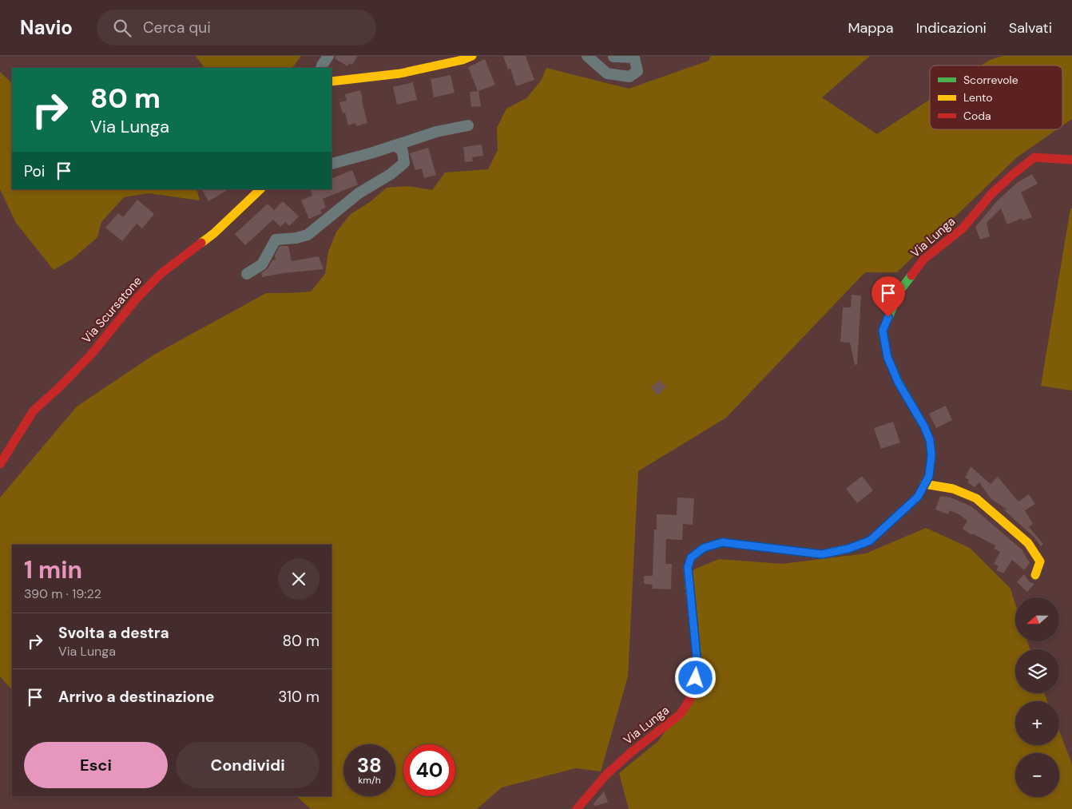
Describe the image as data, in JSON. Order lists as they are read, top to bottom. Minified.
{"streets":{"street":["Via Lunga","Via Scursatone"]},"legend":["Scorrevole","Lento","Coda"],"north":"left","page":{"header":"Navio","search":"Cerca qui","nav":["Mappa","Indicazioni","Salvati"],"turn":["80 m","Via Lunga"],"then":"Poi","heading":["1 min","390 m · 19:22"],"map_buttons":["+","−"],"list":[{"name":"Svolta a destra","note":"Via Lunga","value":"80 m"},{"name":"Arrivo a destinazione","value":"310 m"}],"buttons":["Esci","Condividi"],"speed":"38 km/h","limit":"40"}}
